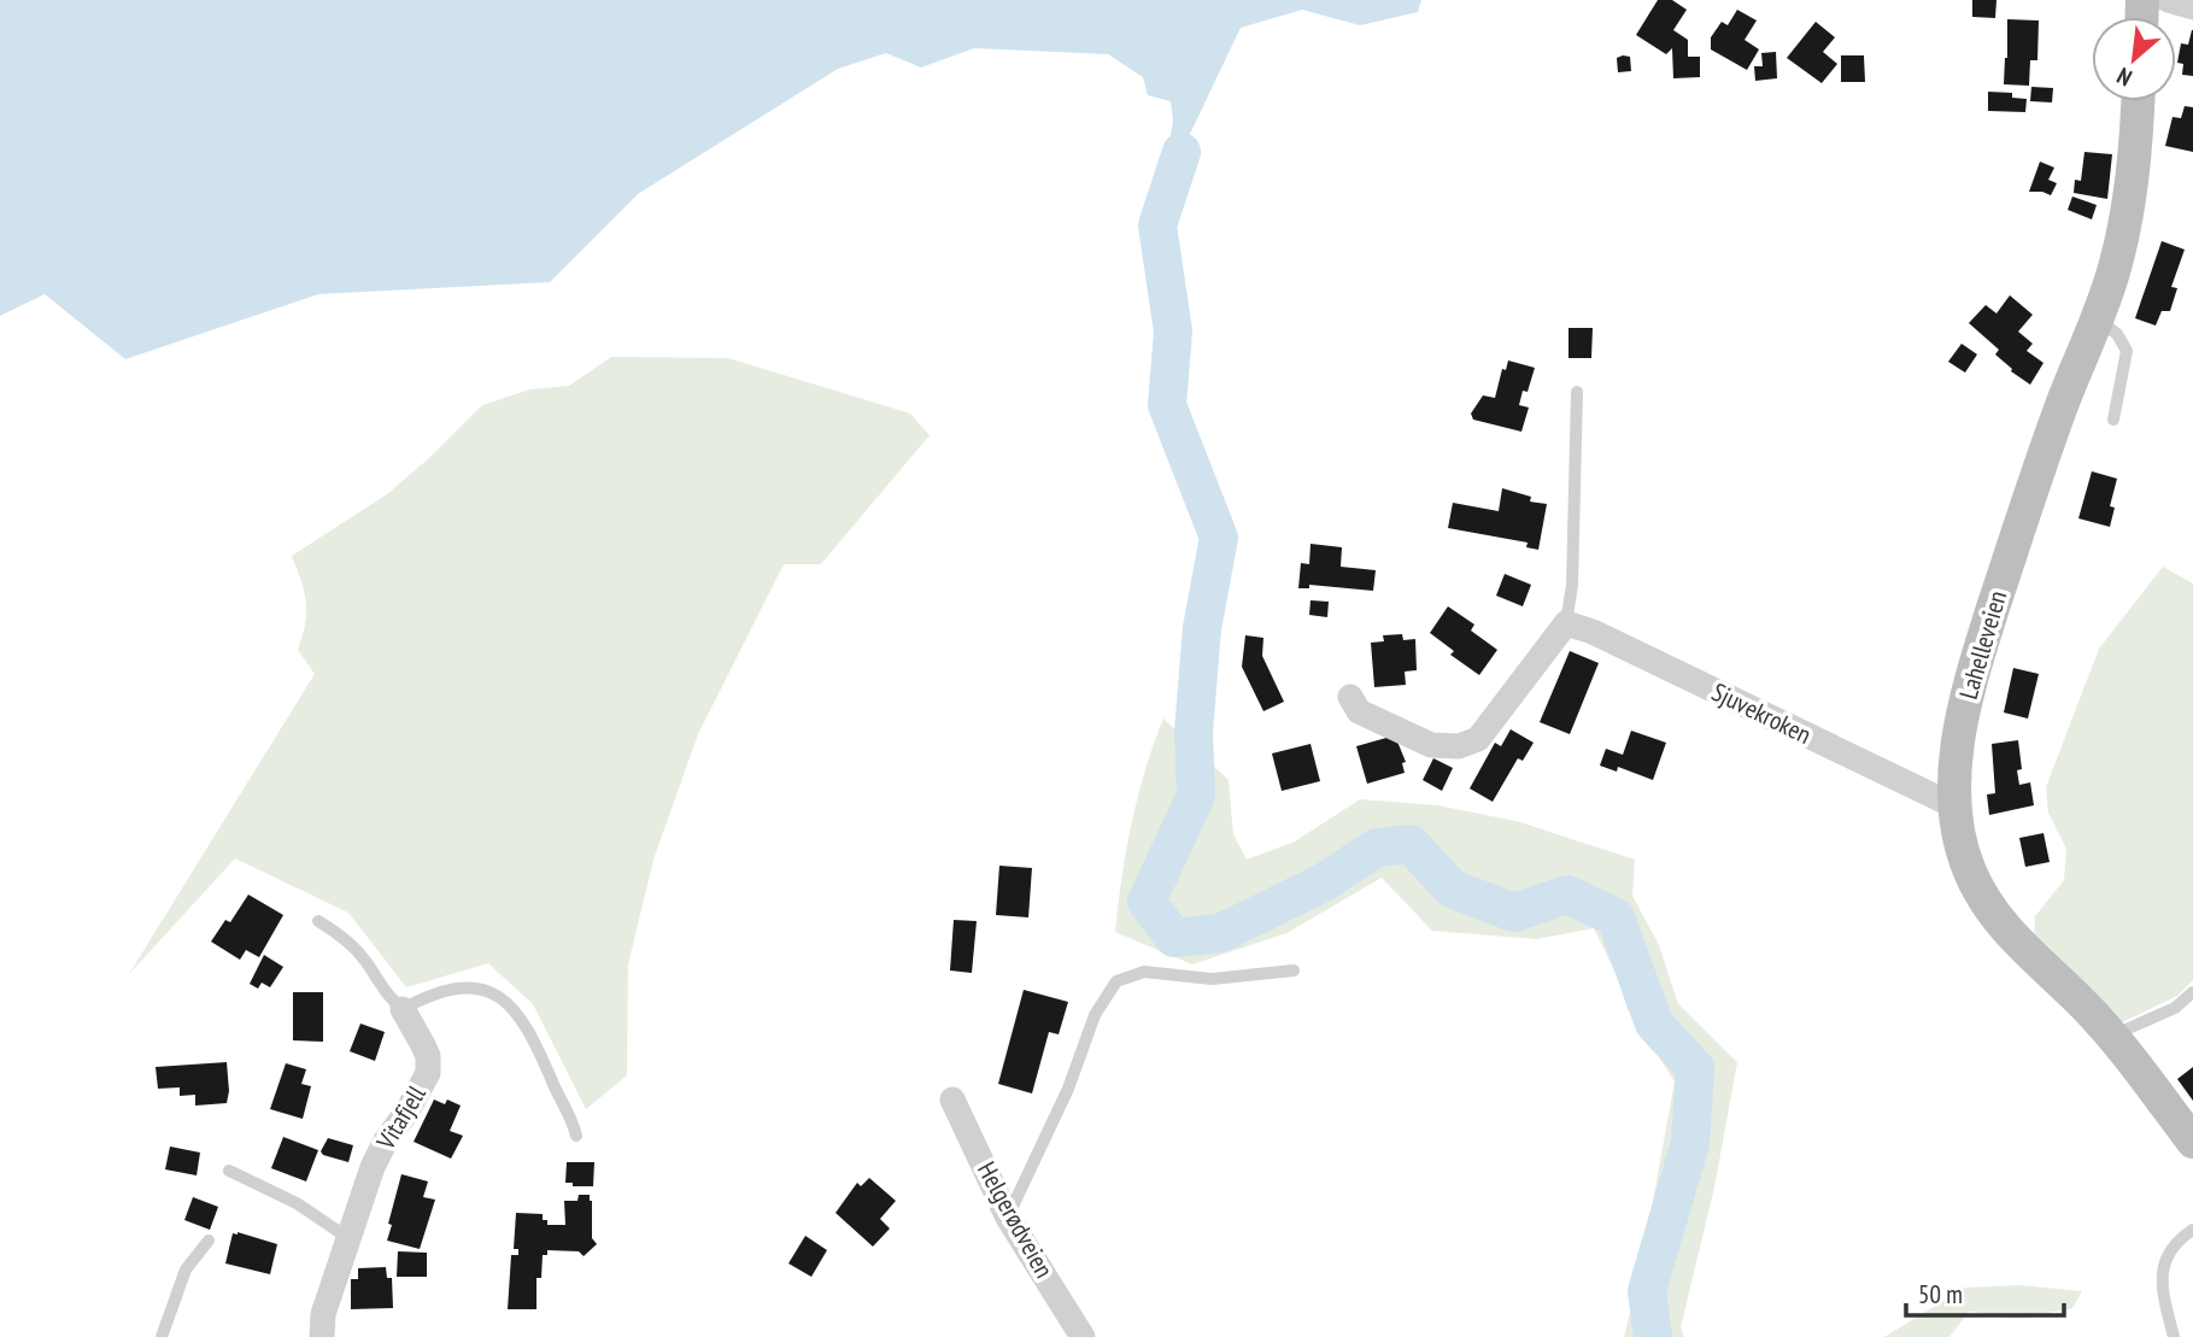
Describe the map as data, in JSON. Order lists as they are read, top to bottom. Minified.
{"streets":{"street":["Lahelleveien","Sjuvekroken","Vitafjell","Helgerødveien"]},"crossings":[["Lahelleveien","Sjuvekroken"]],"scale_bar":"50 m","north":"bottom left"}
